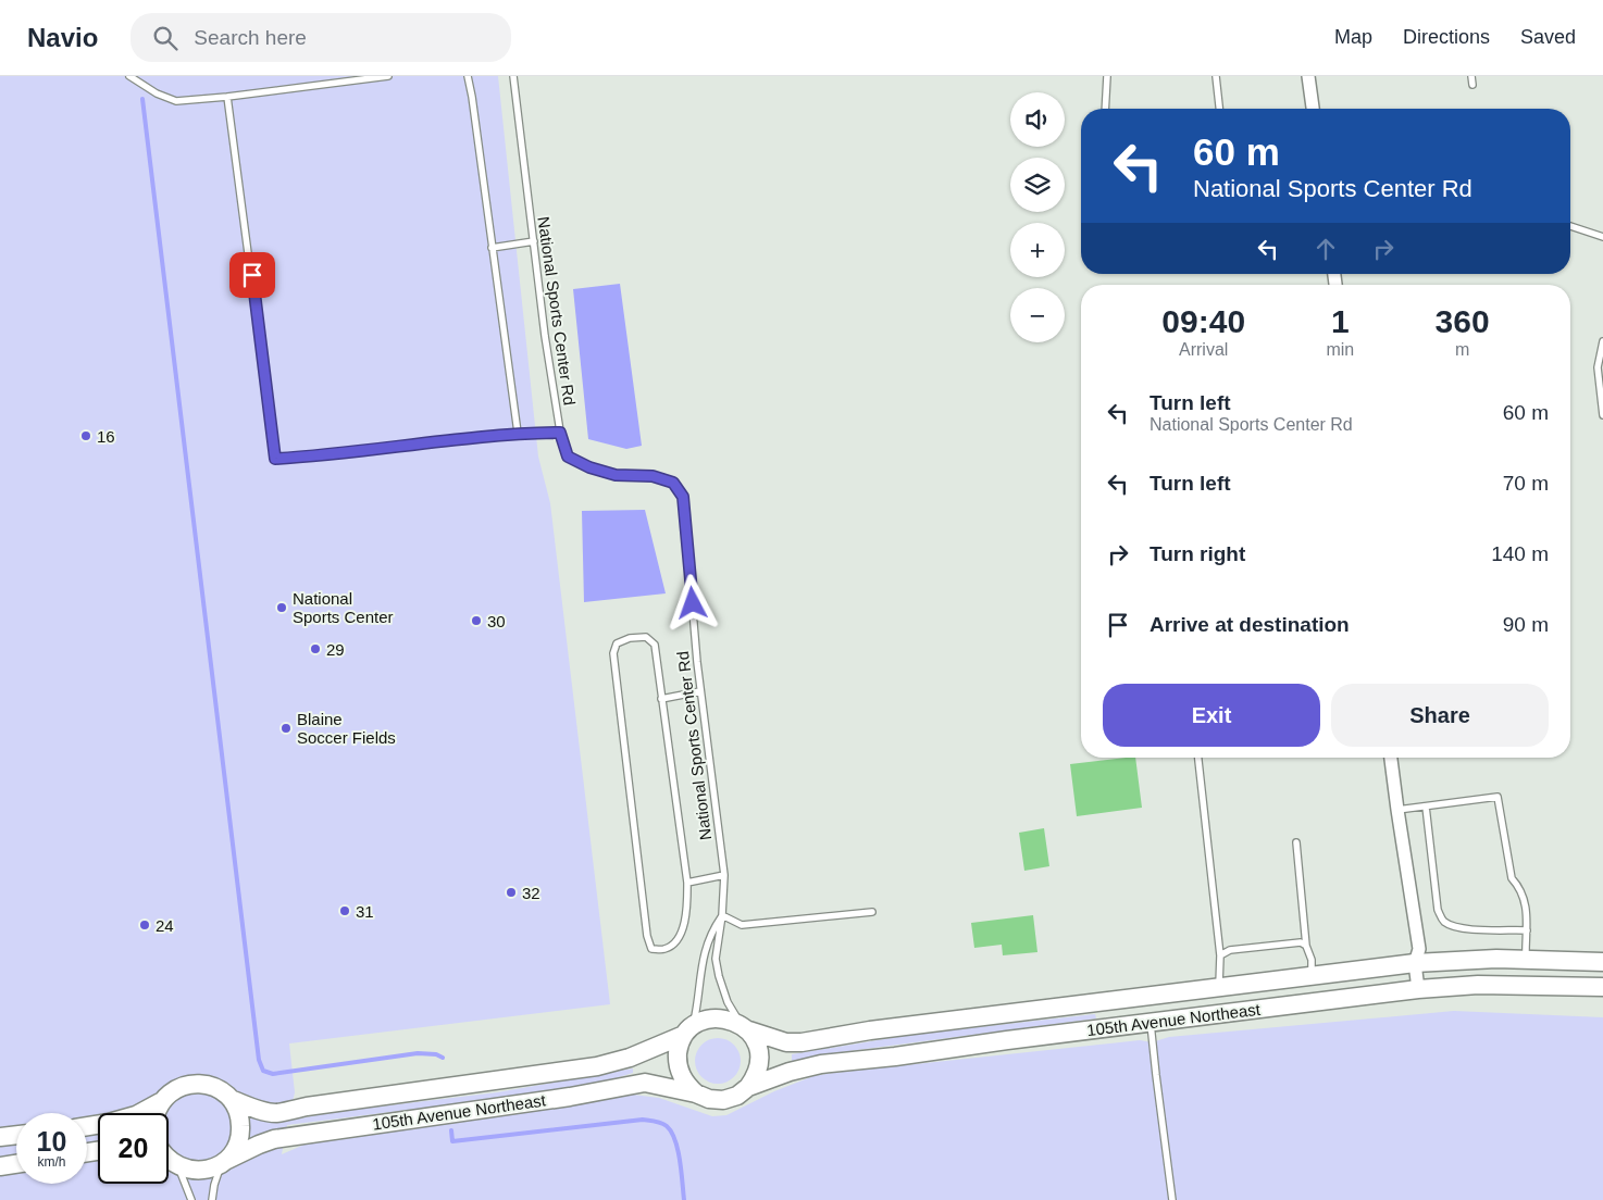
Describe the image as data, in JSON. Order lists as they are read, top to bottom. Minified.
{"streets":{"street":["105th Avenue Northeast"],"lane":["National Sports Center Rd"]},"crossings":[["National Sports Center Rd","105th Avenue Northeast"]],"places":["16","National Sports Center","30","29","Blaine Soccer Fields","32","31","24"],"page":{"header":"Navio","search":"Search here","nav":["Map","Directions","Saved"],"map_buttons":["+","−"],"turn":["60 m","National Sports Center Rd"],"eta":["09:40","Arrival","1","min","360","m"],"list":[{"name":"Turn left","note":"National Sports Center Rd","value":"60 m"},{"name":"Turn left","value":"70 m"},{"name":"Turn right","value":"140 m"},{"name":"Arrive at destination","value":"90 m"}],"buttons":["Exit","Share"],"speed":"10 km/h","limit":"20"}}
